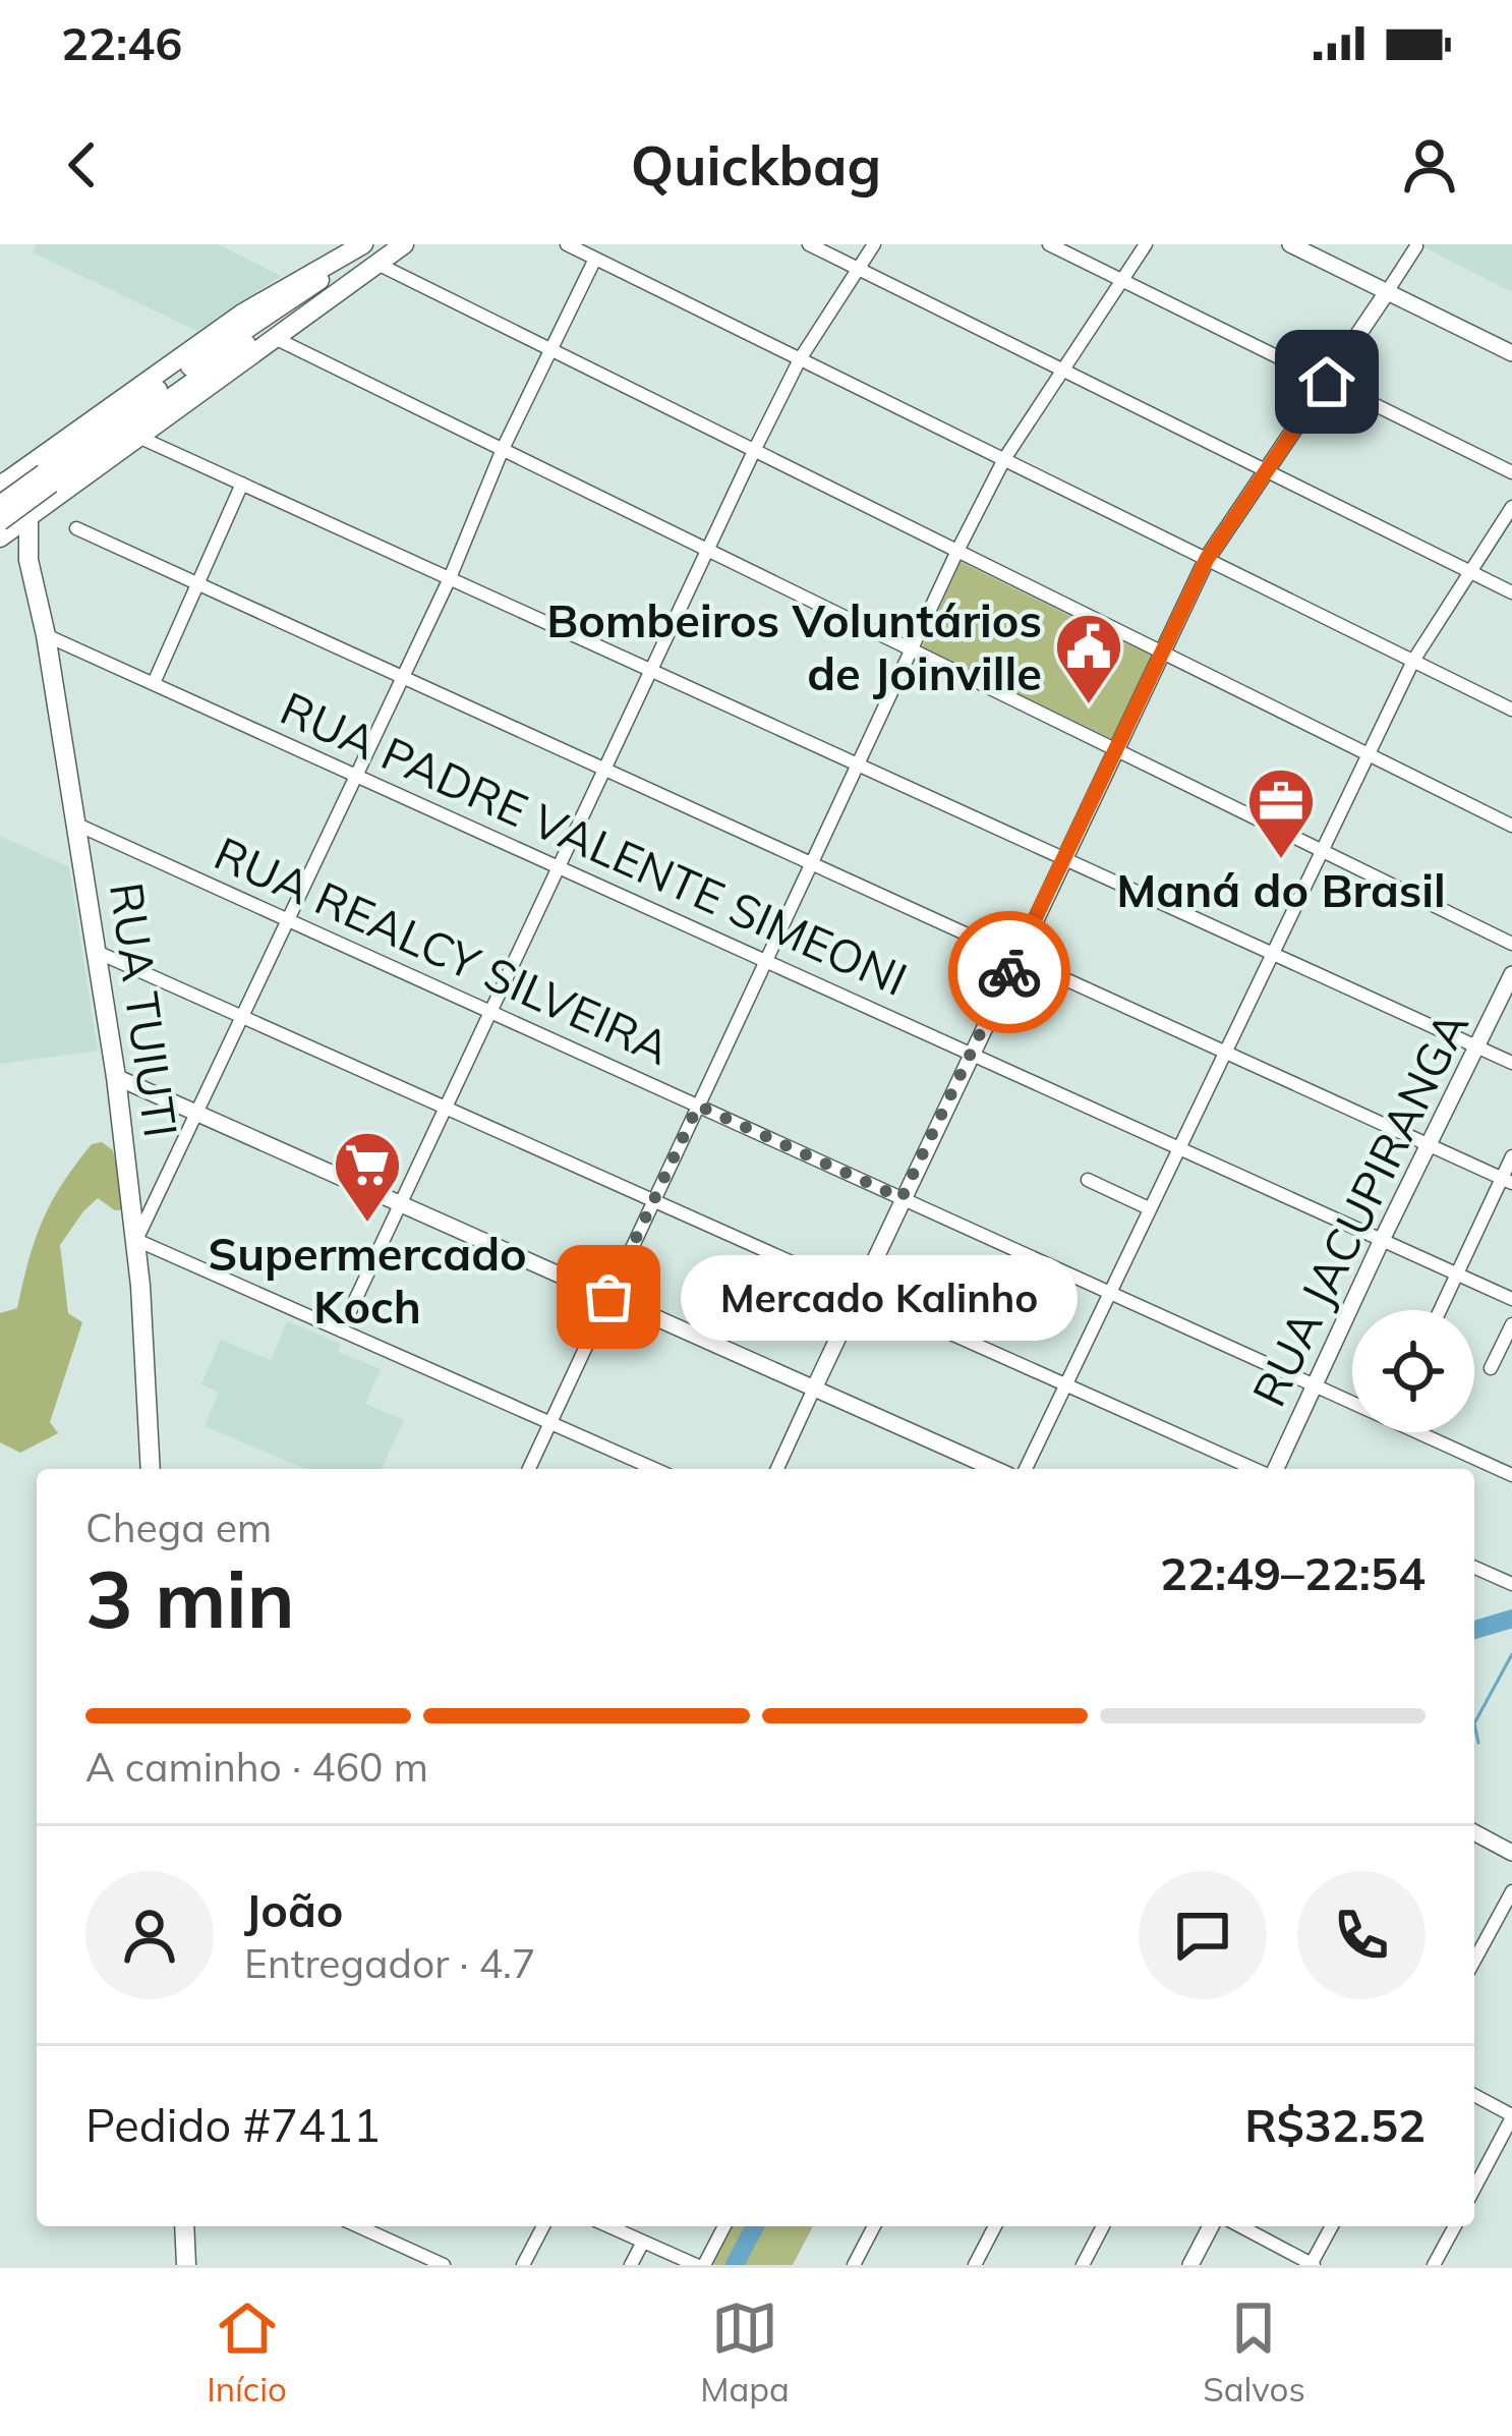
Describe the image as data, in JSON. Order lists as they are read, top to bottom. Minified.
{"streets":{"main road":["RUA TUIUTI"],"street":["RUA PADRE VALENTE SIMEONI","RUA REALCY SILVEIRA","RUA JACUPIRANGA"]},"crossings":[["RUA PADRE VALENTE SIMEONI","RUA TUIUTI"],["RUA PADRE VALENTE SIMEONI","RUA JACUPIRANGA"],["RUA REALCY SILVEIRA","RUA TUIUTI"],["RUA REALCY SILVEIRA","RUA JACUPIRANGA"]],"places":{"public building":["Bombeiros Voluntários de Joinville"],"office":["Maná do Brasil"],"supermarket":["Supermercado Koch"],"other":["Mercado Kalinho"]},"page":{"status":"22:46","header":"Quickbag","bubble":"Mercado Kalinho","heading":["3 min","Chega em","22:49–22:54"],"panel":["João","Entregador · 4.7","Pedido #7411","R$32.52"],"bar":"A caminho · 460 m","tabs":["Início","Mapa","Salvos"]}}
